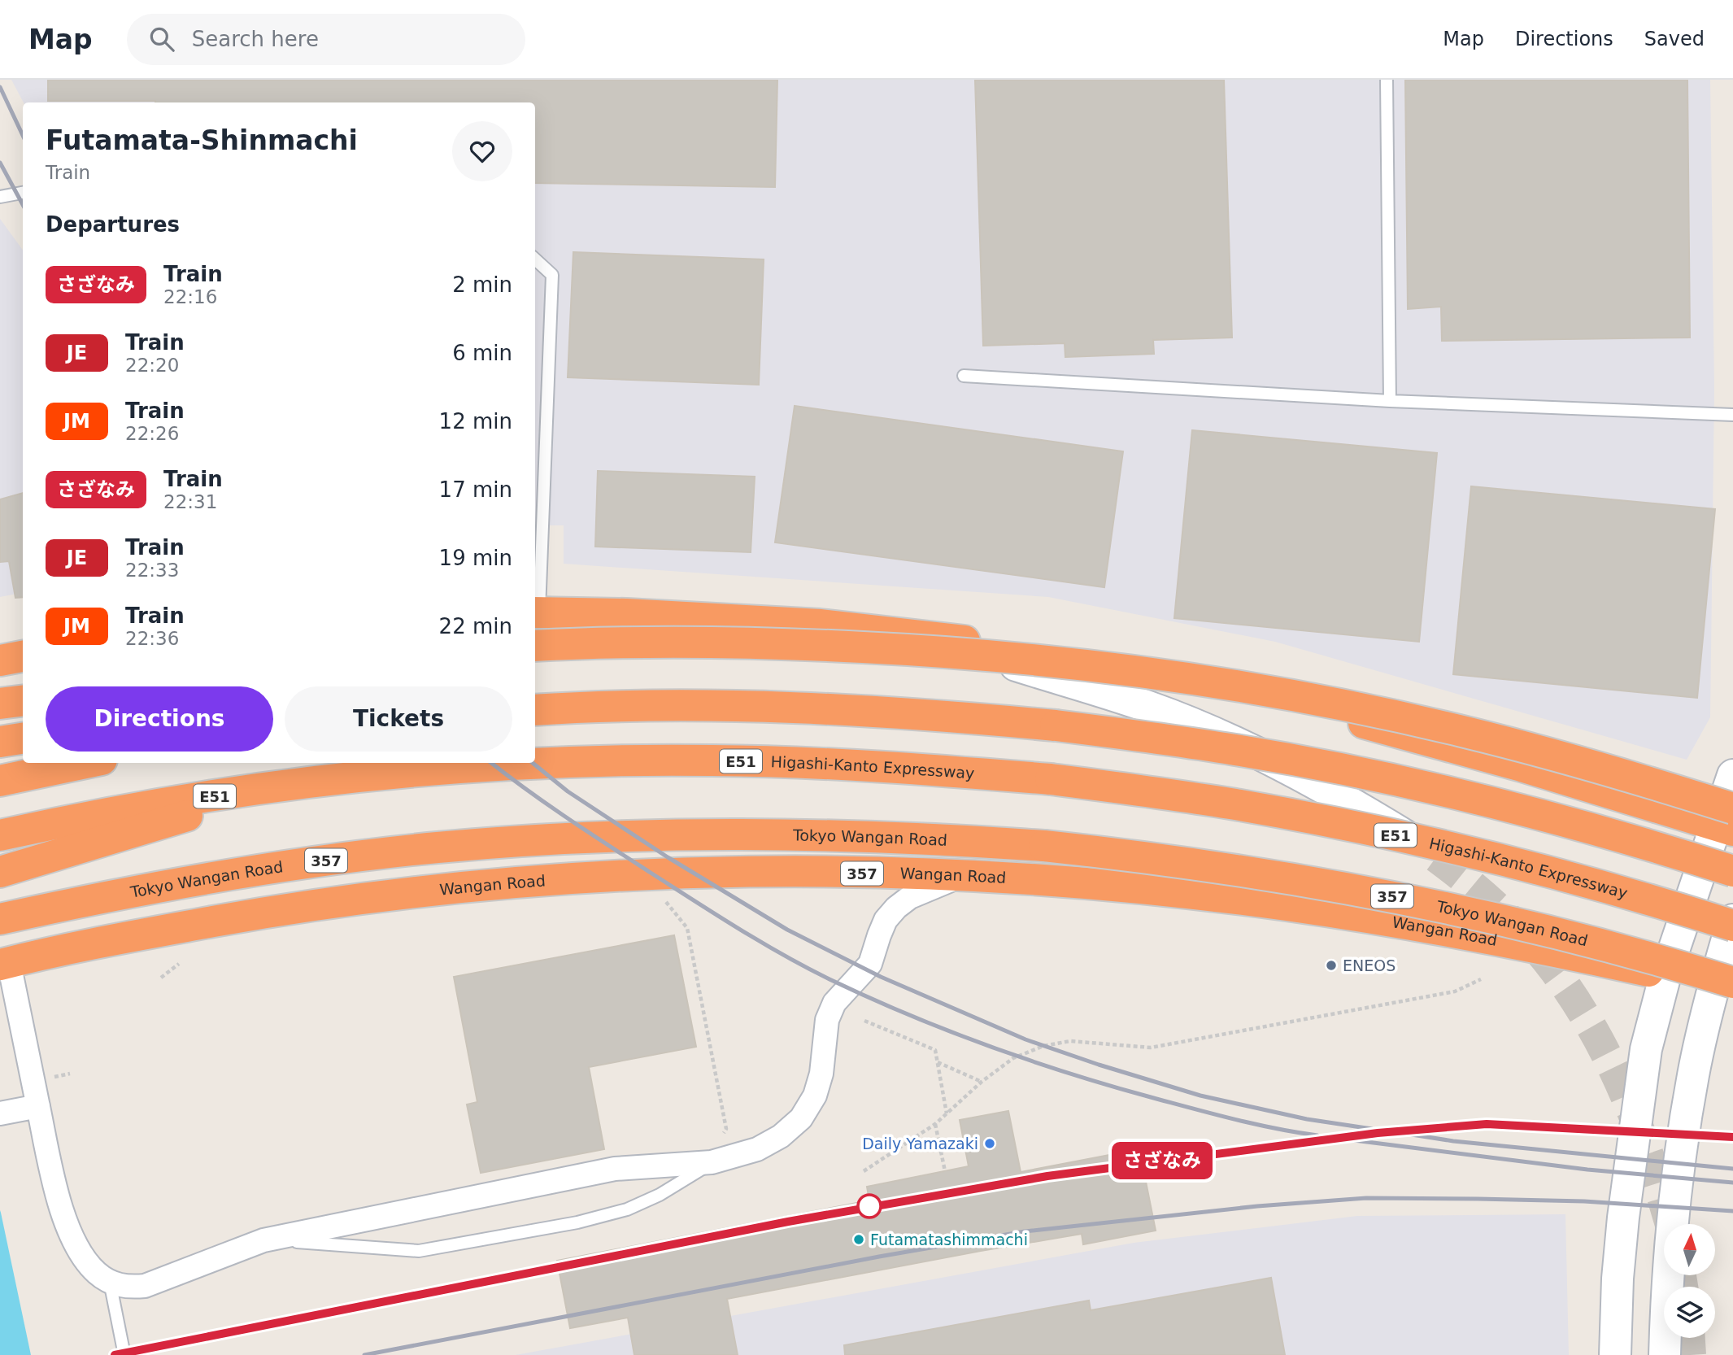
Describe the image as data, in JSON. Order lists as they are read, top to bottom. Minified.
{"streets":{"highway":["E51","Higashi-Kanto Expressway","Tokyo Wangan Road","357","Wangan Road"]},"crossings":[["Tokyo Wangan Road","Wangan Road"]],"places":["ENEOS","Daily Yamazaki","Futamatashimmachi"],"north":"top","page":{"header":"Map","search":"Search here","nav":["Map","Directions","Saved"],"on_map":"さざなみ","heading":[["Futamata-Shinmachi","Train"],"Departures"],"list":[{"mark":"さざなみ","name":"Train","note":"22:16","value":"2 min"},{"mark":"JE","name":"Train","note":"22:20","value":"6 min"},{"mark":"JM","name":"Train","note":"22:26","value":"12 min"},{"mark":"さざなみ","name":"Train","note":"22:31","value":"17 min"},{"mark":"JE","name":"Train","note":"22:33","value":"19 min"},{"mark":"JM","name":"Train","note":"22:36","value":"22 min"}],"buttons":["Directions","Tickets"]}}
